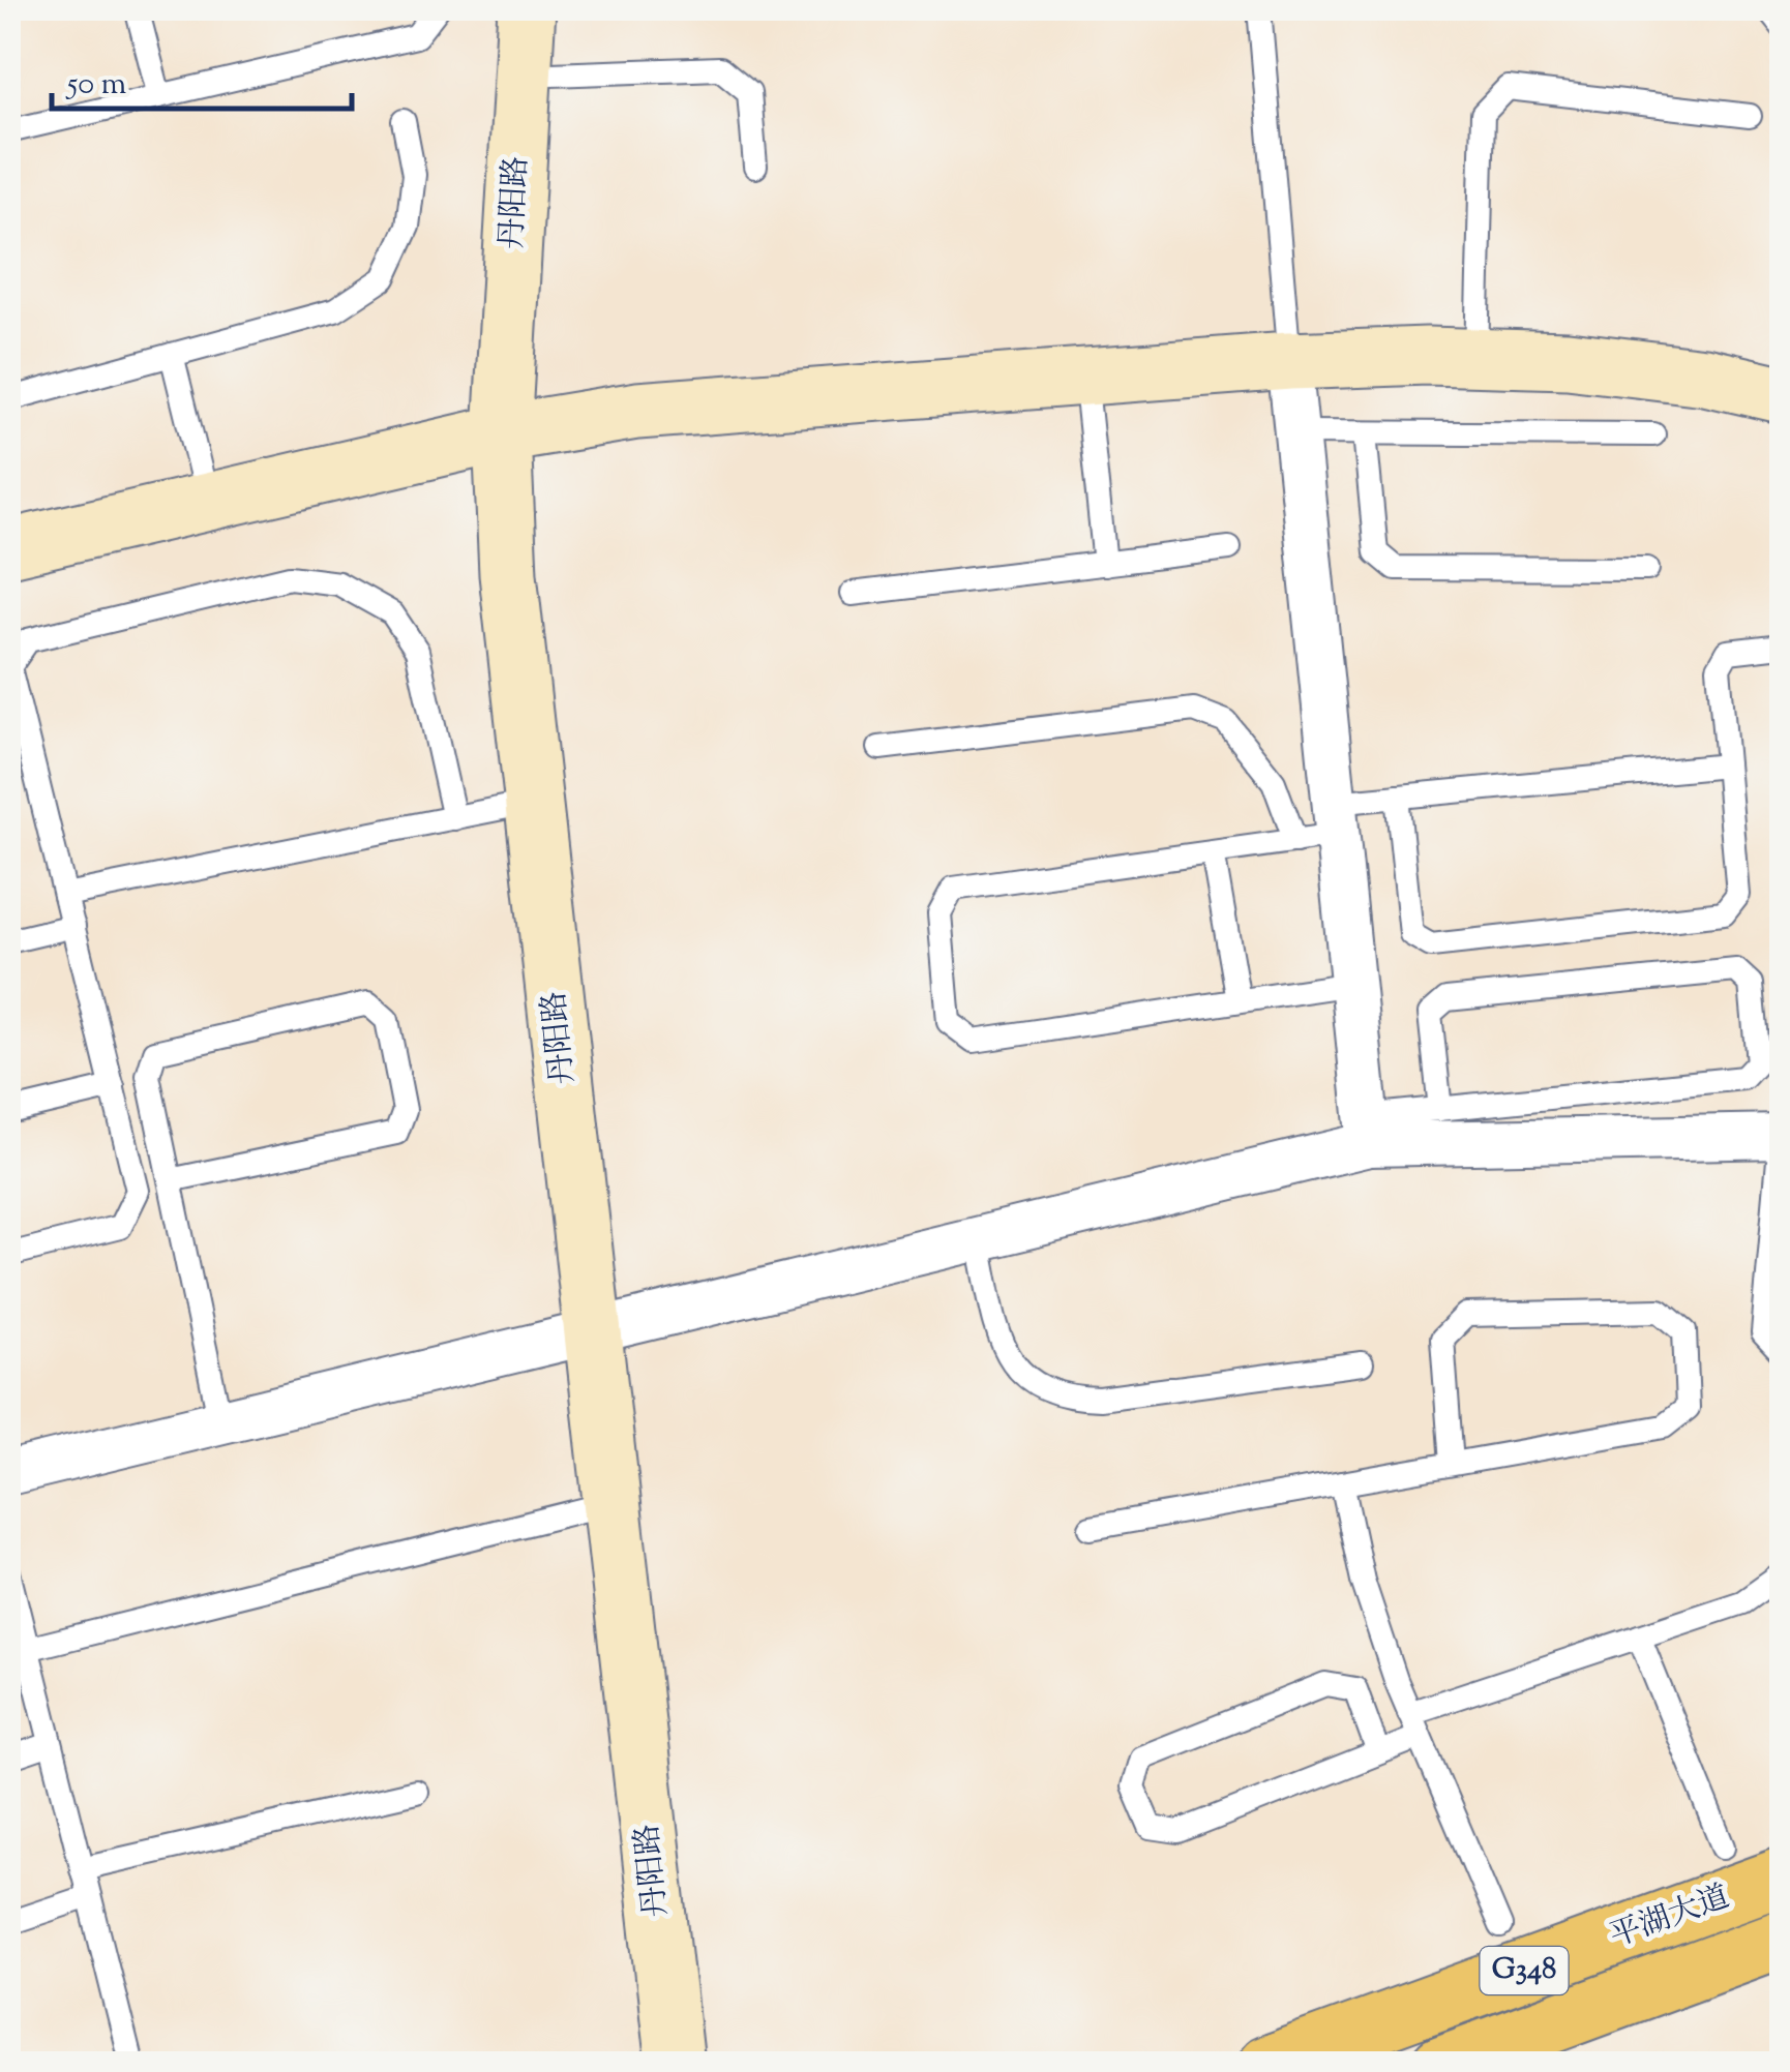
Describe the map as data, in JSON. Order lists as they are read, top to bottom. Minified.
{"streets":{"highway":["平湖大道","G348"],"main road":["丹阳路"]},"scale_bar":"50 m"}
